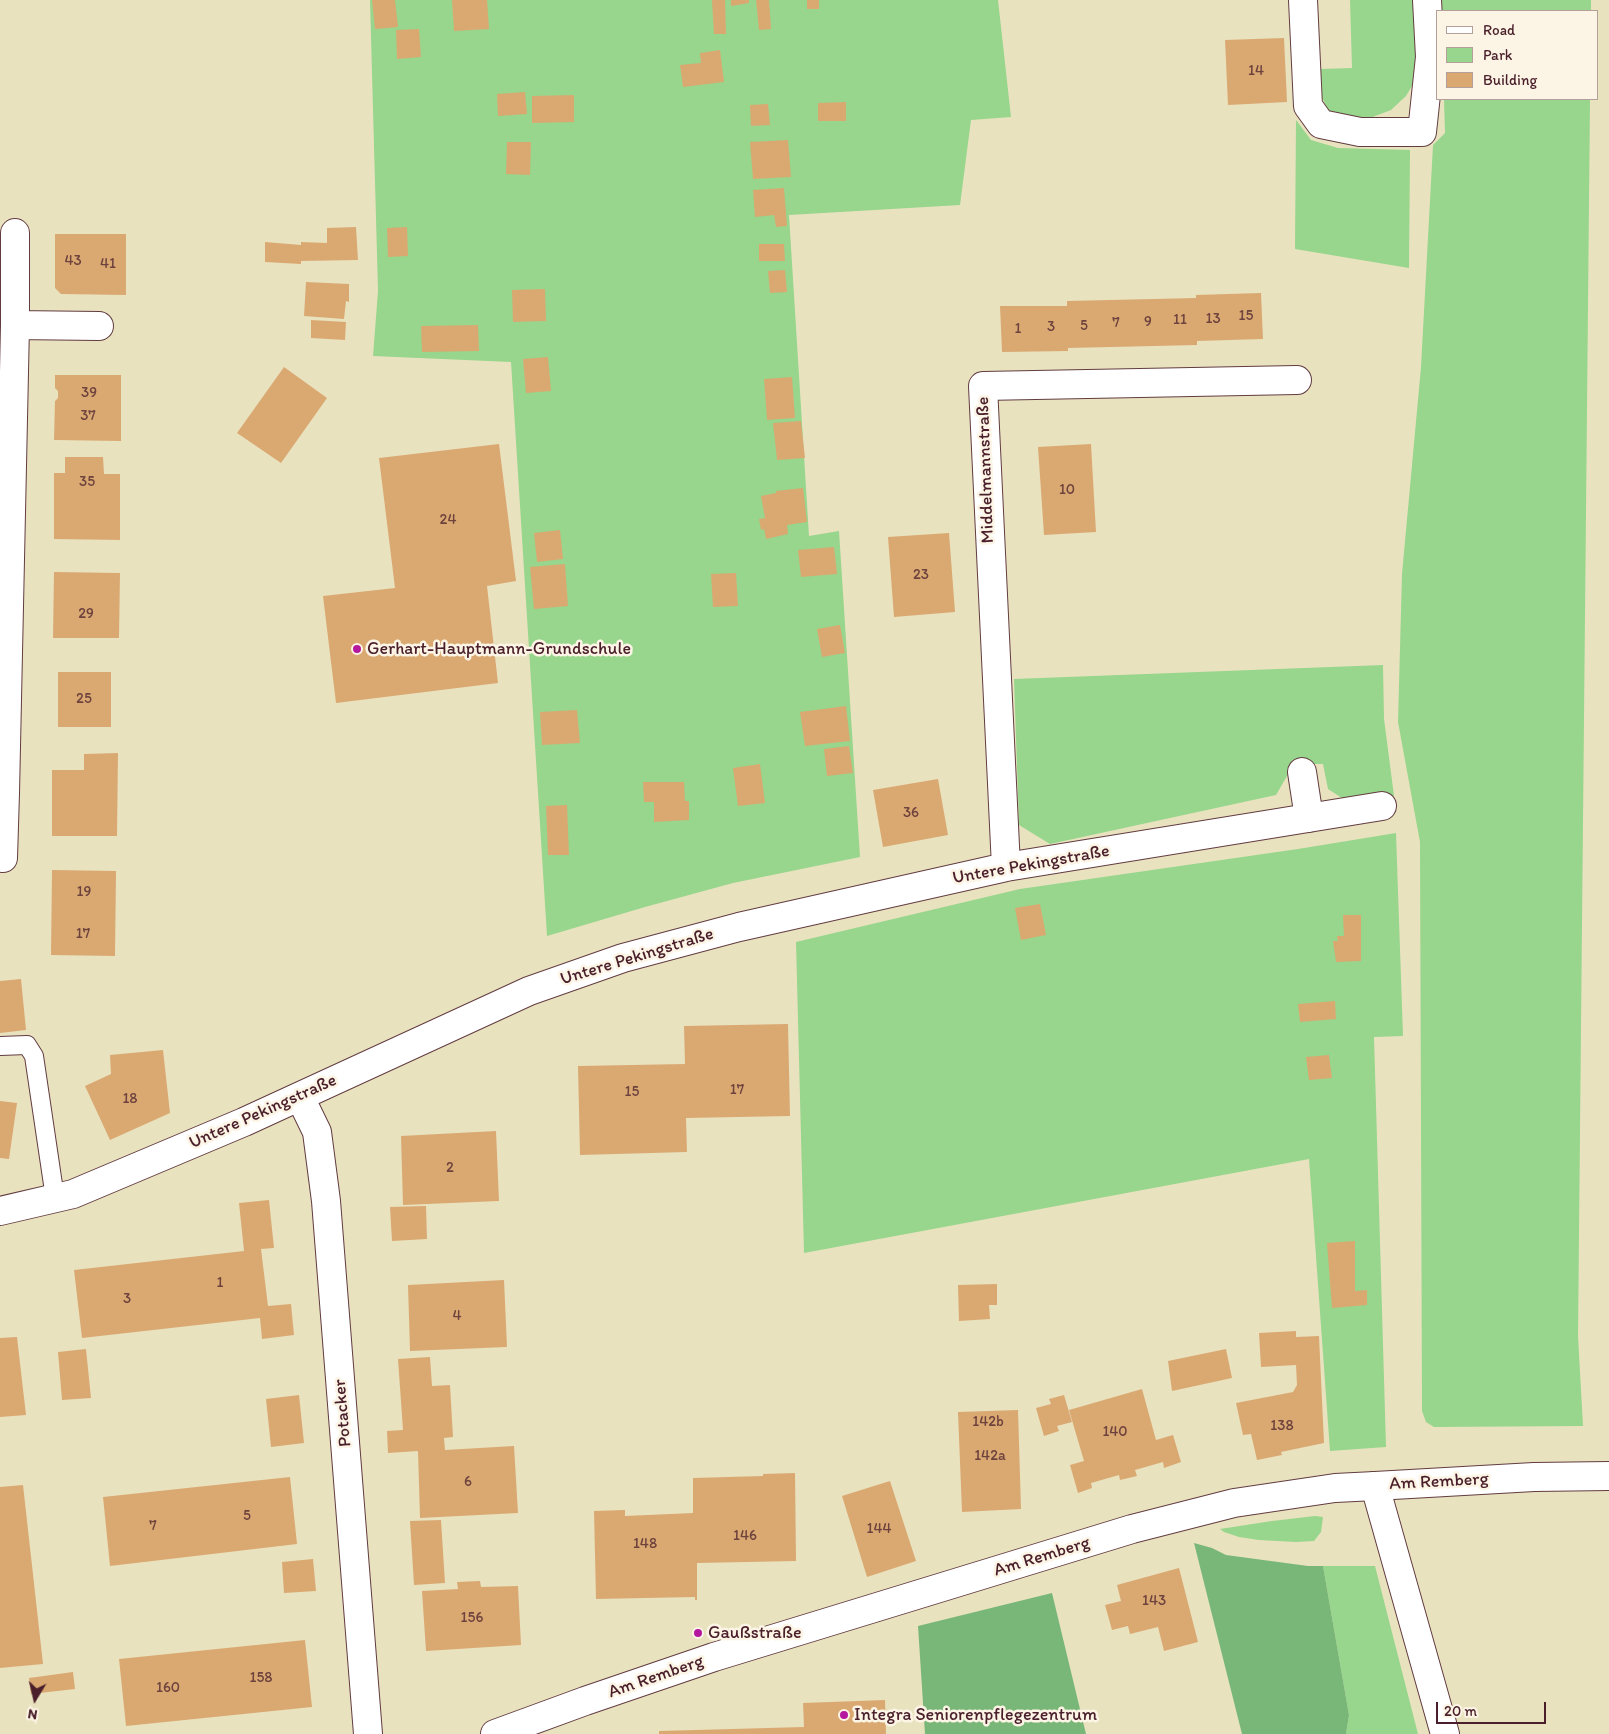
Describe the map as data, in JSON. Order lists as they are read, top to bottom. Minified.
{"streets":{"main road":["Middelmannstraße","Untere Pekingstraße","Potacker","Am Remberg"]},"crossings":[["Middelmannstraße","Untere Pekingstraße"],["Untere Pekingstraße","Potacker"]],"places":["Gerhart-Hauptmann-Grundschule","Gaußstraße","Integra Seniorenpflegezentrum"],"house_numbers":["14","43","41","15","13","11","9","7","5","3","1","39","37","35","10","24","23","29","25","36","19","17","17","15","18","2","1","3","4","142b","138","140","142a","6","5","7","144","146","148","143","156","158","160"],"legend":["Road","Park","Building"],"scale_bar":"20 m","north":"bottom"}
